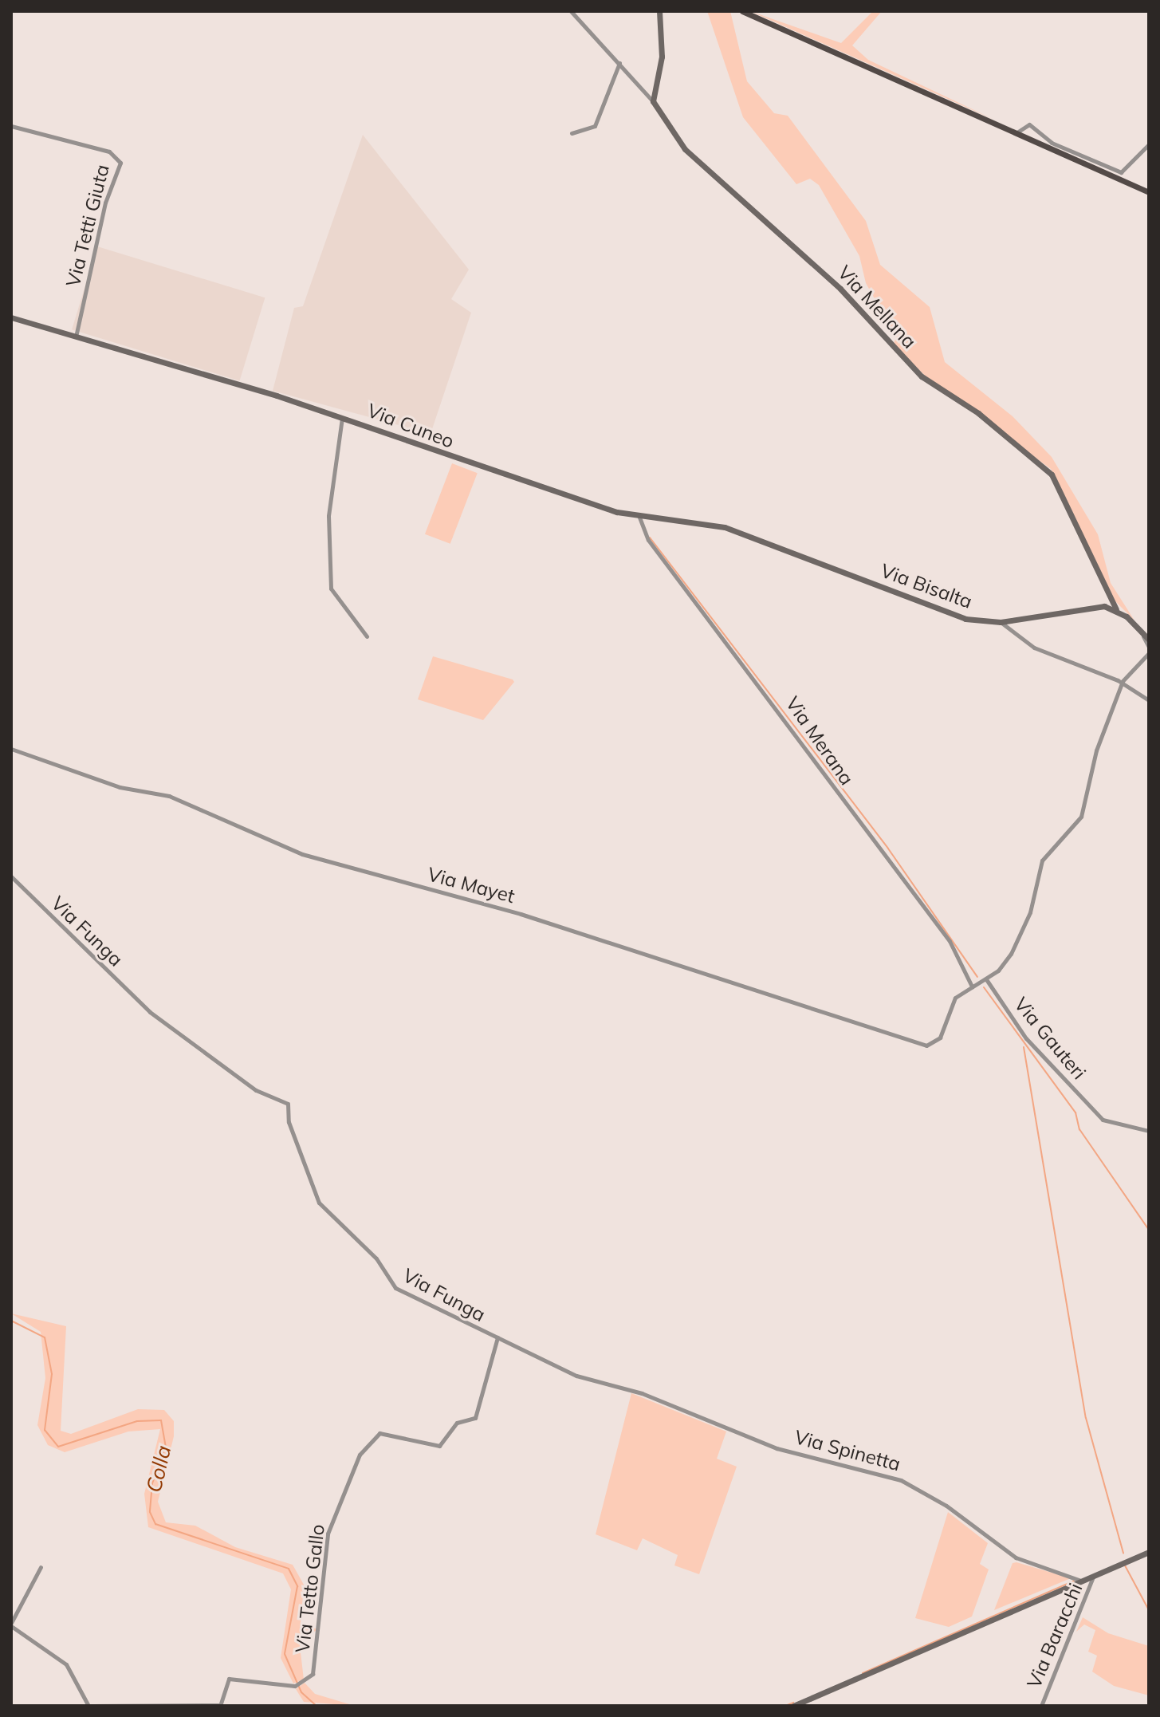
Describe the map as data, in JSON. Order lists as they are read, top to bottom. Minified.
{"streets":{"street":["Via Tetti Giuta","Via Mellana","Via Cuneo","Via Bisalta","Via Merana","Via Mayet","Via Funga","Via Gauteri","Via Spinetta","Via Tetto Gallo","Via Baracchi"]},"crossings":[["Via Tetti Giuta","Via Cuneo"],["Via Mellana","Via Bisalta"],["Via Cuneo","Via Bisalta"],["Via Cuneo","Via Merana"],["Via Merana","Via Mayet"],["Via Funga","Via Spinetta"],["Via Funga","Via Tetto Gallo"]],"water":["Colla"]}
